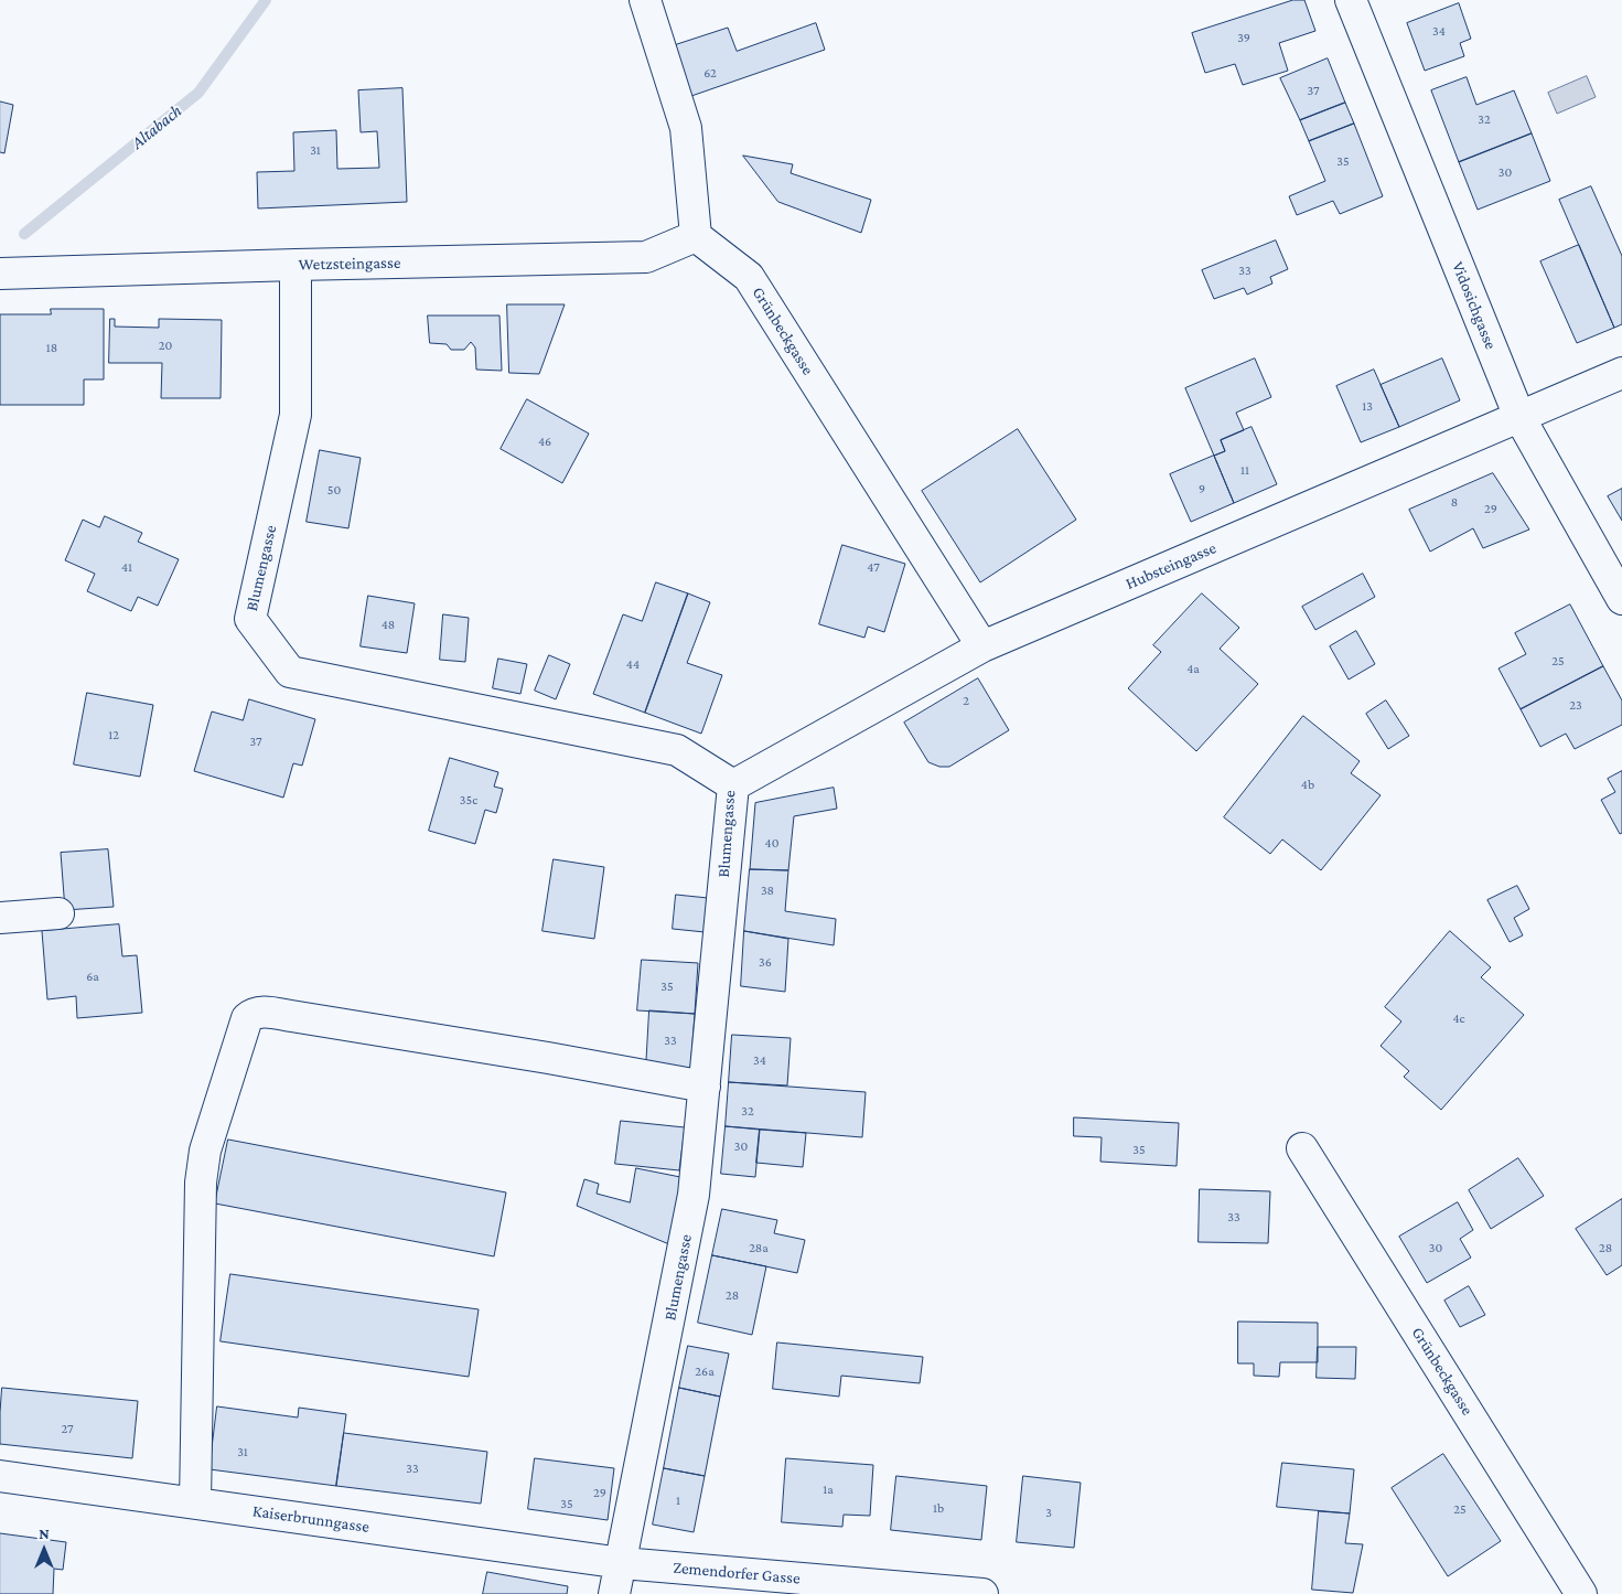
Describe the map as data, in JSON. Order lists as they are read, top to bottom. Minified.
{"streets":{"street":["Wetzsteingasse","Vidosichgasse","Grünbeckgasse","Hubsteingasse","Blumengasse","Kaiserbrunngasse","Zemendorfer Gasse"]},"crossings":[["Wetzsteingasse","Grünbeckgasse"],["Wetzsteingasse","Blumengasse"],["Vidosichgasse","Hubsteingasse"],["Grünbeckgasse","Hubsteingasse"],["Hubsteingasse","Blumengasse"],["Blumengasse","Kaiserbrunngasse"],["Blumengasse","Zemendorfer Gasse"],["Kaiserbrunngasse","Zemendorfer Gasse"]],"water":["Altabach"],"house_numbers":["34","39","62","37","32","31","35","30","33","20","18","13","46","11","9","50","8","29","41","47","48","25","44","4a","2","23","12","37","4b","35c","40","38","36","6a","35","4c","33","34","32","30","35","33","28a","30","28","28","26a","27","31","33","1a","29","1","35","1b","25","3"],"north":"top"}
